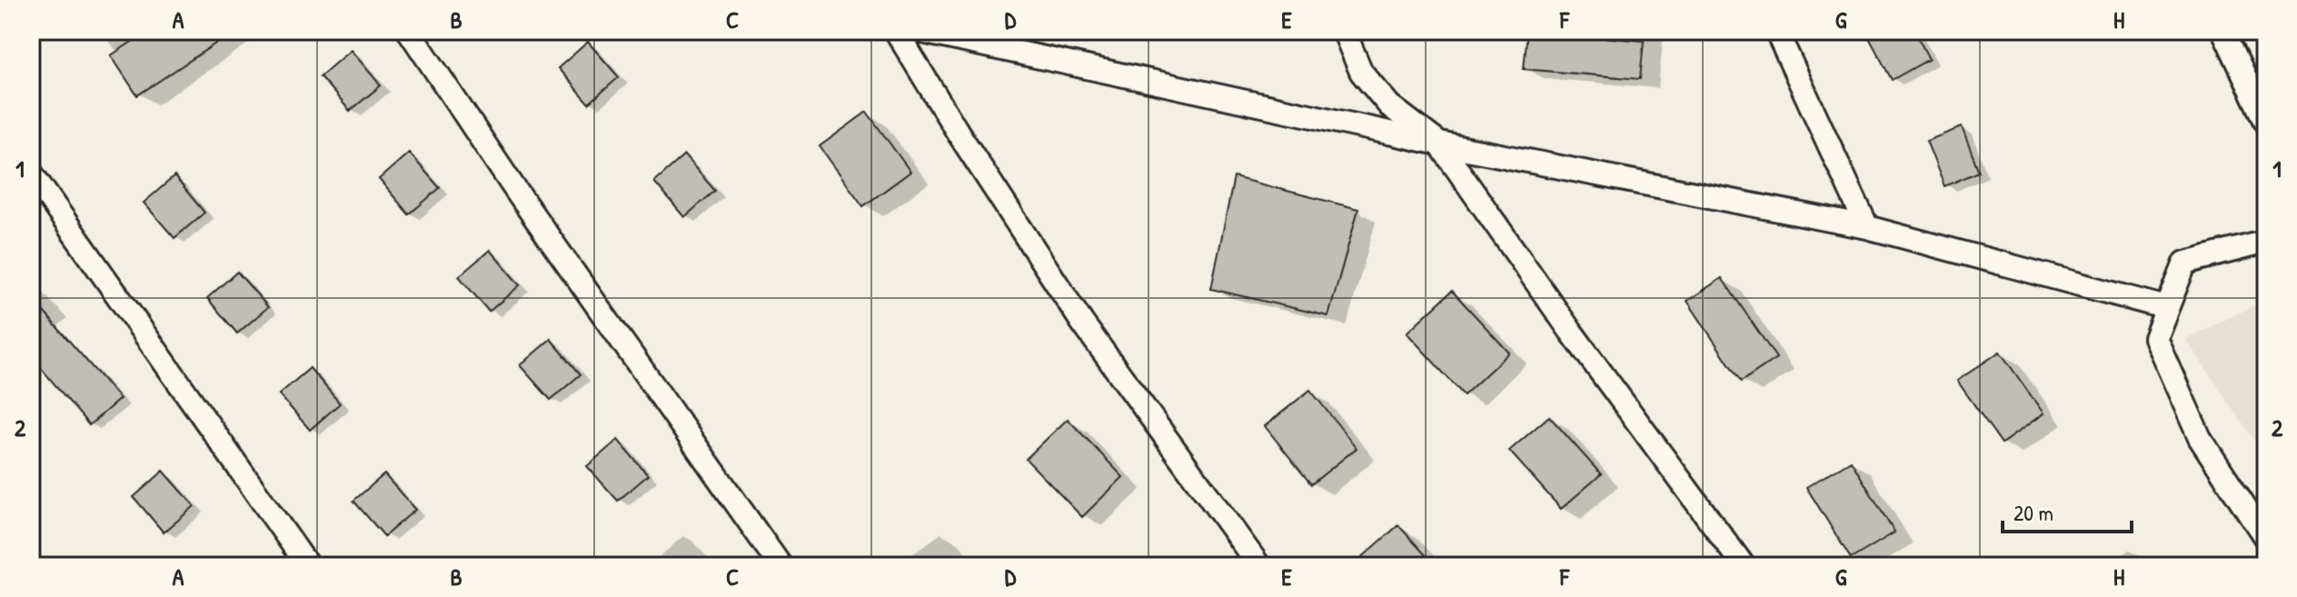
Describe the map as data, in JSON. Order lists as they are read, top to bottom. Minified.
{"scale_bar":"20 m","grid":{"columns":["A","B","C","D","E","F","G","H"],"rows":["1","2"]}}
